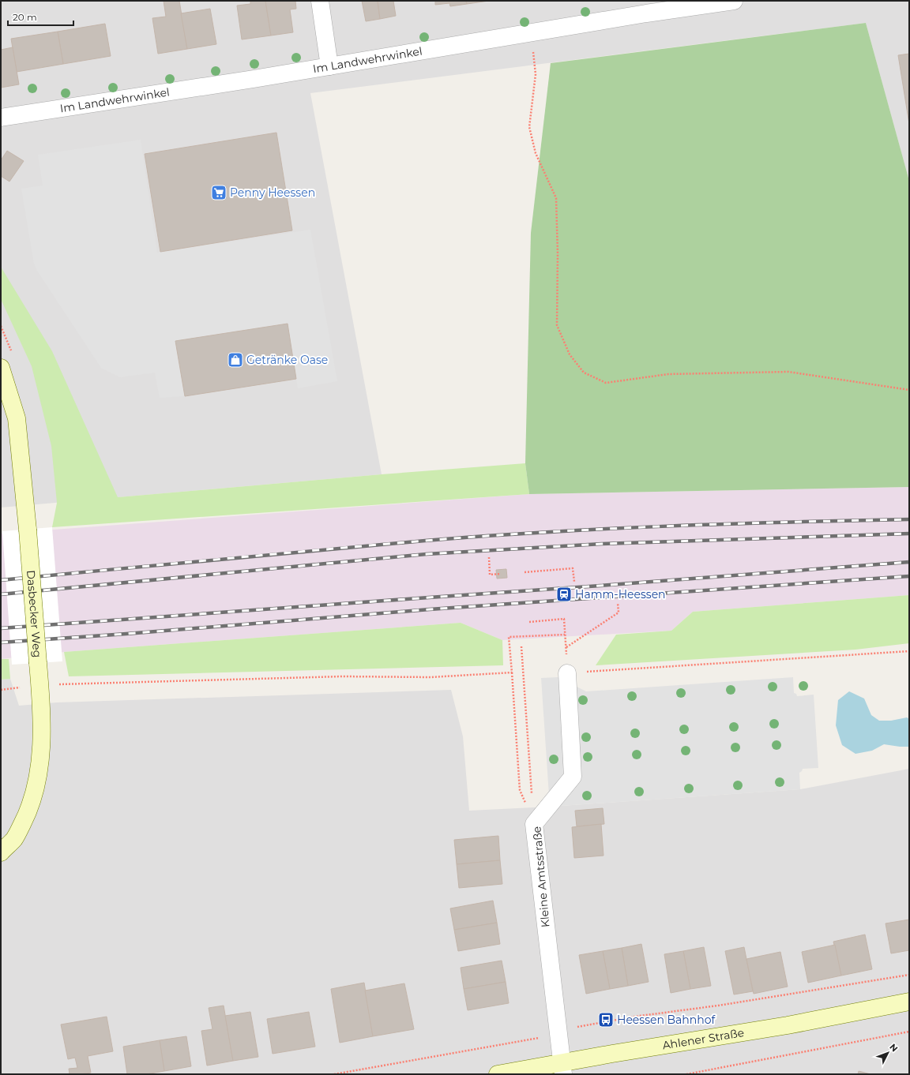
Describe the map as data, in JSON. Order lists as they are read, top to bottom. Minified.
{"streets":{"street":["Im Landwehrwinkel","Dasbecker Weg","Kleine Amtsstraße","Ahlener Straße"]},"crossings":[["Kleine Amtsstraße","Ahlener Straße"]],"places":{"supermarket":["Penny Heessen"],"shop":["Getränke Oase"],"station":["Hamm-Heessen"],"bus stop":["Heessen Bahnhof"]},"scale_bar":"20 m","north":"top right"}
